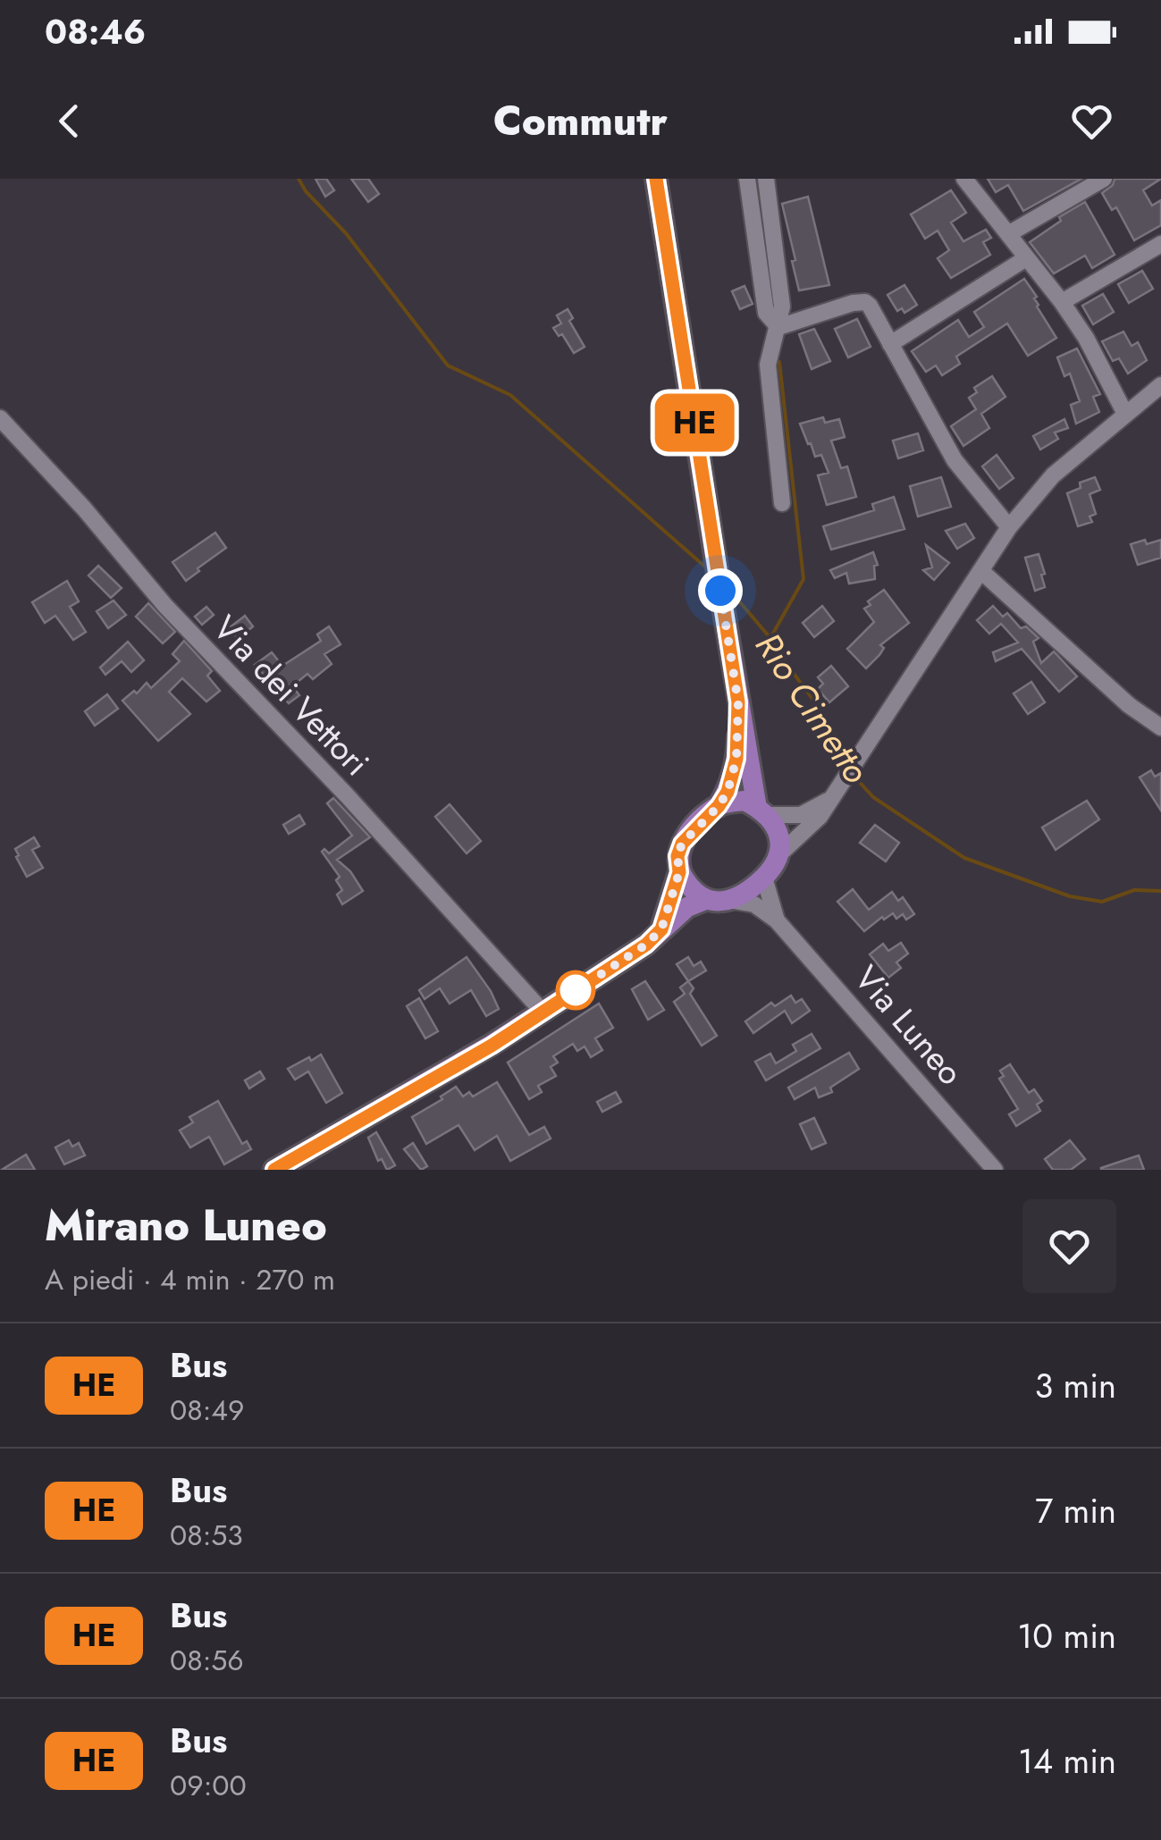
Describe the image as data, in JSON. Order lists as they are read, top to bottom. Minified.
{"streets":{"street":["Via dei Vettori","Via Luneo"]},"water":["Rio Cimetto"],"lines":["bus line HE"],"page":{"status":"08:46","header":"Commutr","on_map":"HE","heading":["Mirano Luneo","A piedi · 4 min · 270 m"],"list":[{"mark":"HE","name":"Bus","note":"08:49","value":"3 min"},{"mark":"HE","name":"Bus","note":"08:53","value":"7 min"},{"mark":"HE","name":"Bus","note":"08:56","value":"10 min"},{"mark":"HE","name":"Bus","note":"09:00","value":"14 min"}]}}
